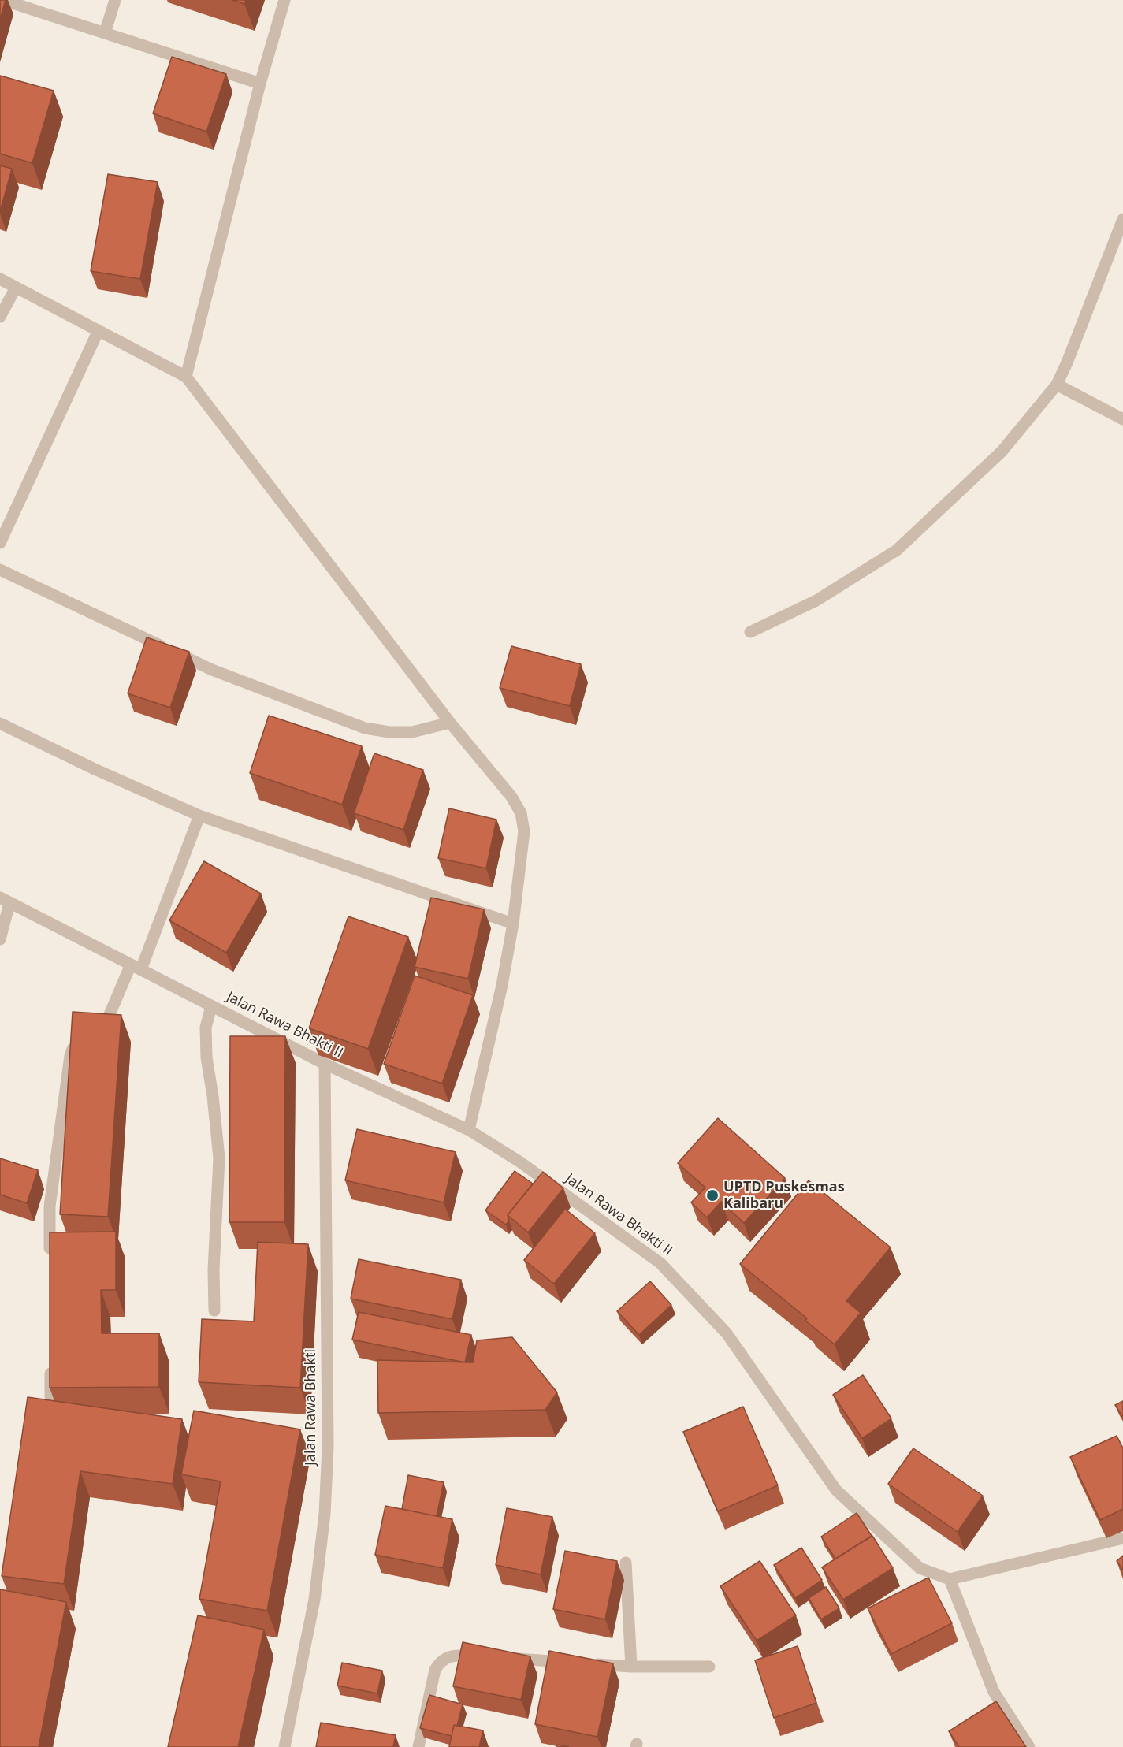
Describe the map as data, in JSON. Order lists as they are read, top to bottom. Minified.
{"streets":{"street":["Jalan Rawa Bhakti II","Jalan Rawa Bhakti"]},"crossings":[["Jalan Rawa Bhakti II","Jalan Rawa Bhakti"]],"places":["UPTD Puskesmas Kalibaru"]}
